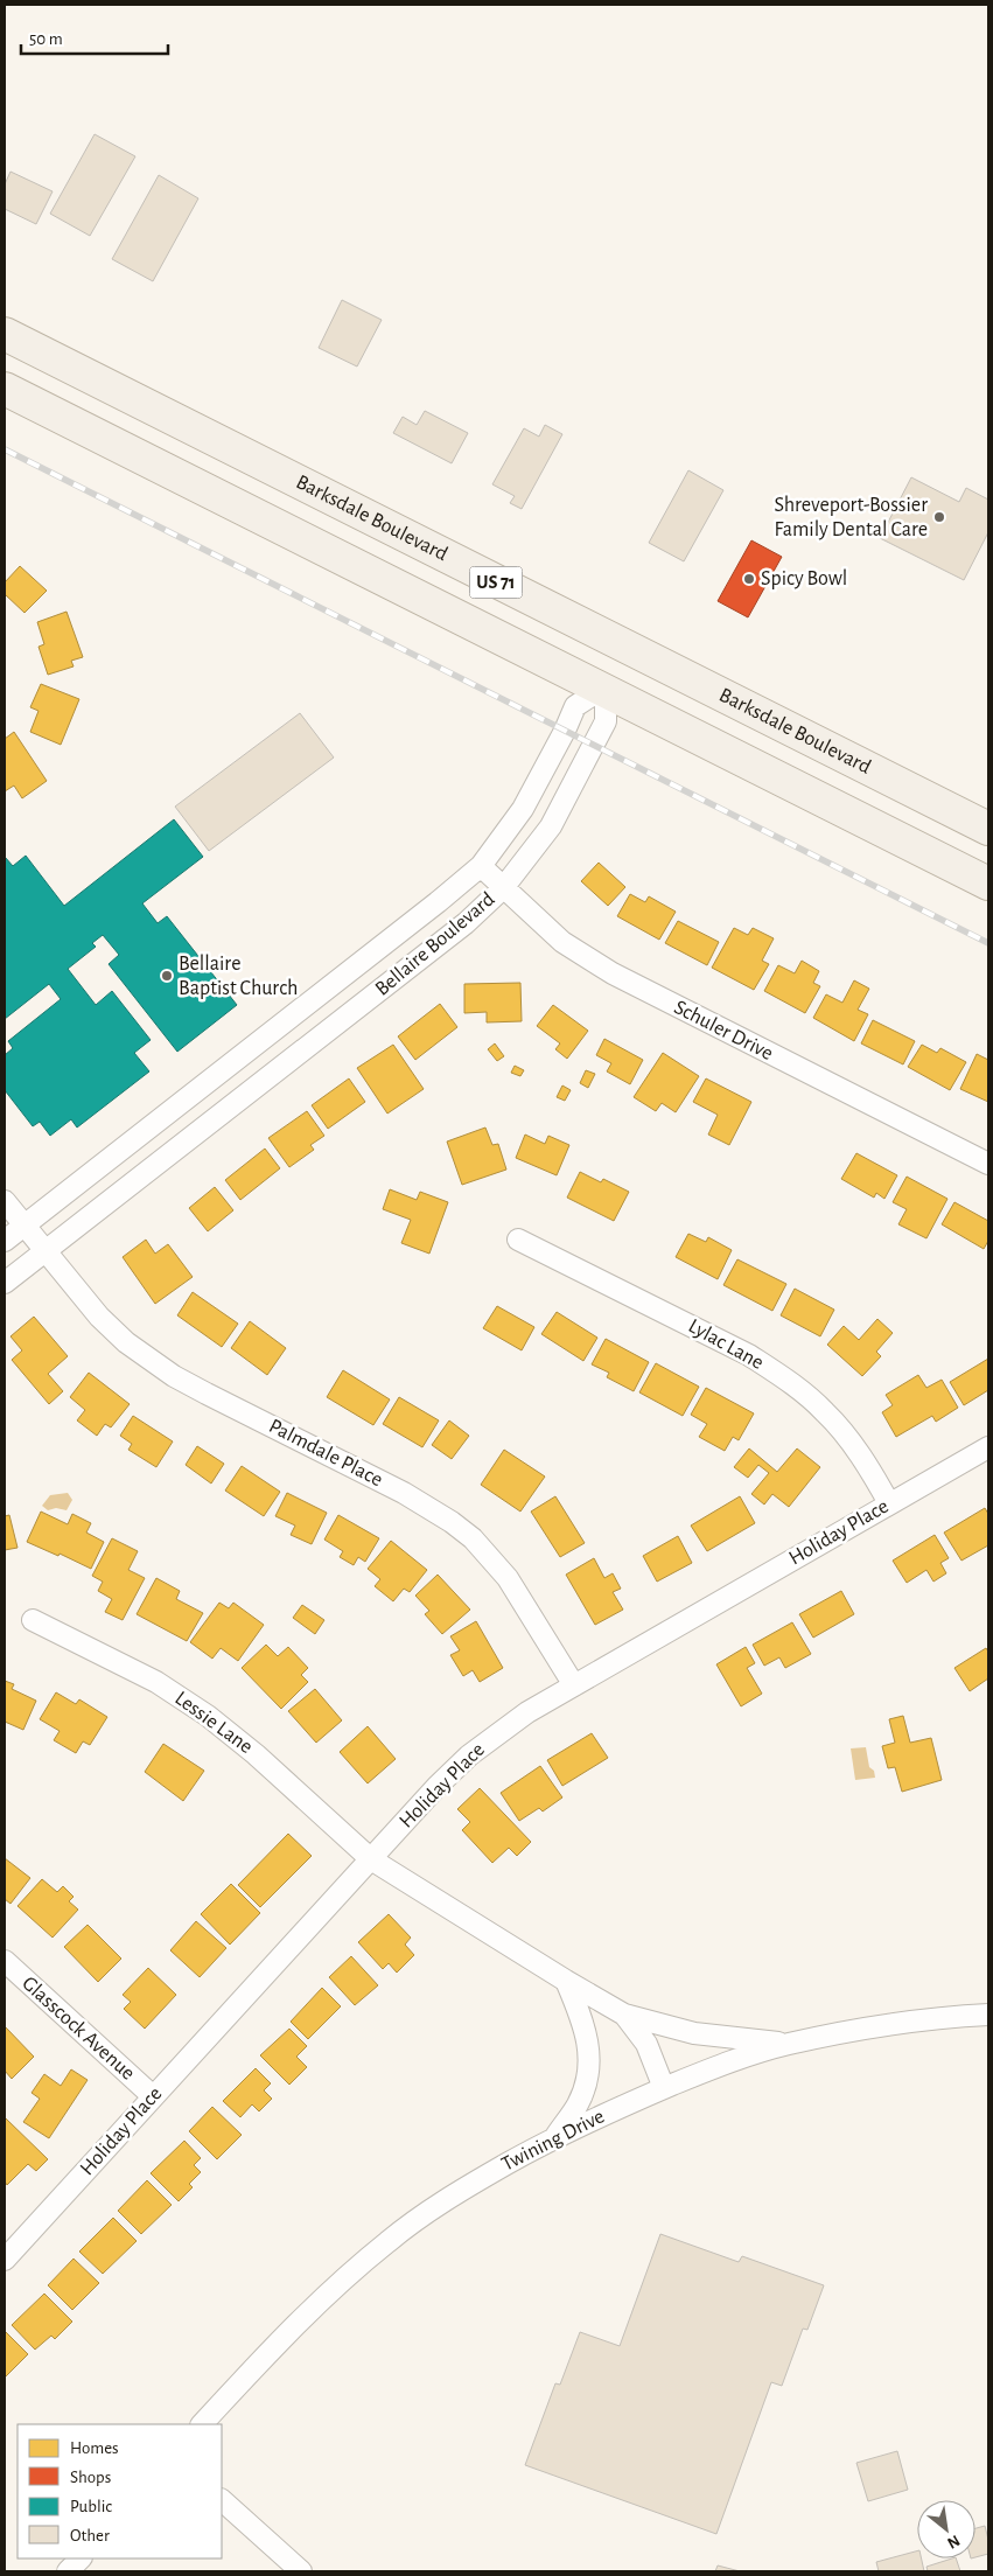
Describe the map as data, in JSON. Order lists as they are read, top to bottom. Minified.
{"streets":{"main road":["Barksdale Boulevard","US 71"],"street":["Bellaire Boulevard","Schuler Drive","Lylac Lane","Palmdale Place","Holiday Place","Lessie Lane","Glasscock Avenue","Twining Drive"]},"crossings":[["US 71","Bellaire Boulevard"],["Bellaire Boulevard","Schuler Drive"],["Bellaire Boulevard","Palmdale Place"],["Lylac Lane","Holiday Place"],["Palmdale Place","Holiday Place"],["Holiday Place","Lessie Lane"],["Holiday Place","Glasscock Avenue"]],"places":["Shreveport-Bossier Family Dental Care","Spicy Bowl","Bellaire Baptist Church"],"legend":["Homes","Shops","Public","Other"],"scale_bar":"50 m","north":"bottom right"}
